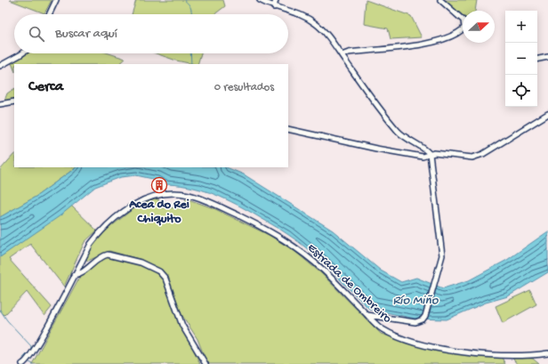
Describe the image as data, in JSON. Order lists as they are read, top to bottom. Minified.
{"streets":{"street":["Estrada de Ombreiro"]},"water":["Río Miño"],"places":{"building":["Acea do Rei Chiquito"]},"north":"right","page":{"map_buttons":["+","−"],"search":"Buscar aquí","heading":["Cerca","0 resultados"]}}
